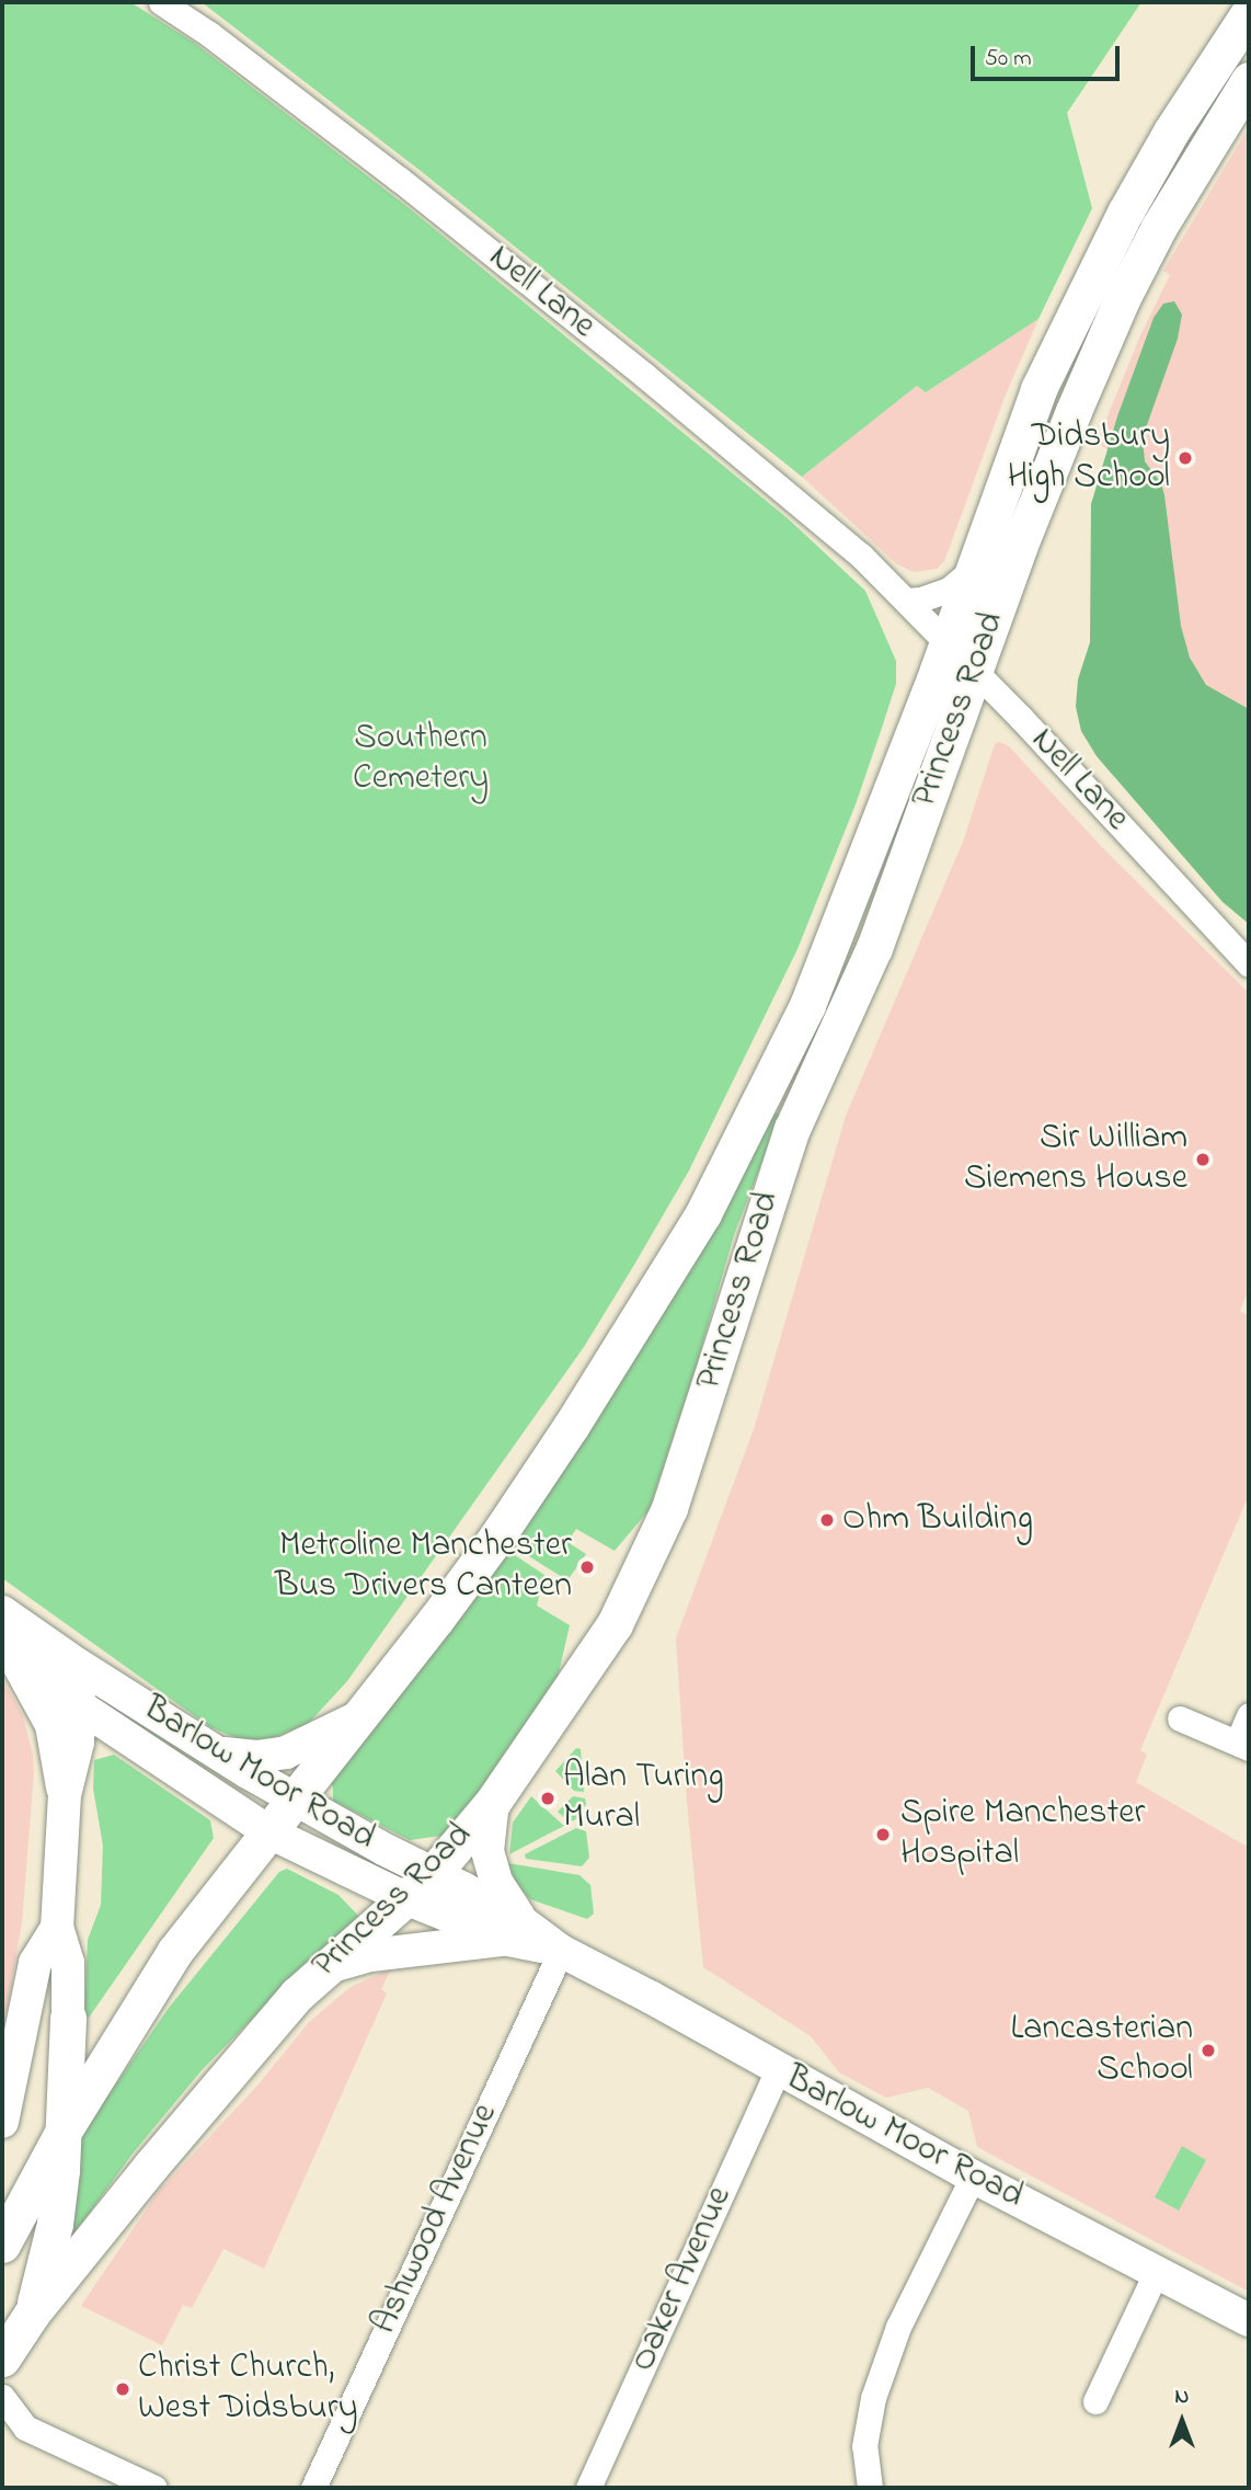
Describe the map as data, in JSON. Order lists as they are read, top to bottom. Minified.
{"streets":{"highway":["Princess Road"],"main road":["Barlow Moor Road"],"street":["Nell Lane","Ashwood Avenue","Oaker Avenue"]},"crossings":[["Nell Lane","Princess Road"],["Princess Road","Barlow Moor Road"],["Barlow Moor Road","Ashwood Avenue"],["Barlow Moor Road","Oaker Avenue"]],"parks":["Southern Cemetery"],"places":["Didsbury High School","Sir William Siemens House","Ohm Building","Metroline Manchester Bus Drivers Canteen","Alan Turing Mural","Spire Manchester Hospital","Lancasterian School","Christ Church, West Didsbury"],"scale_bar":"50 m","north":"top"}
